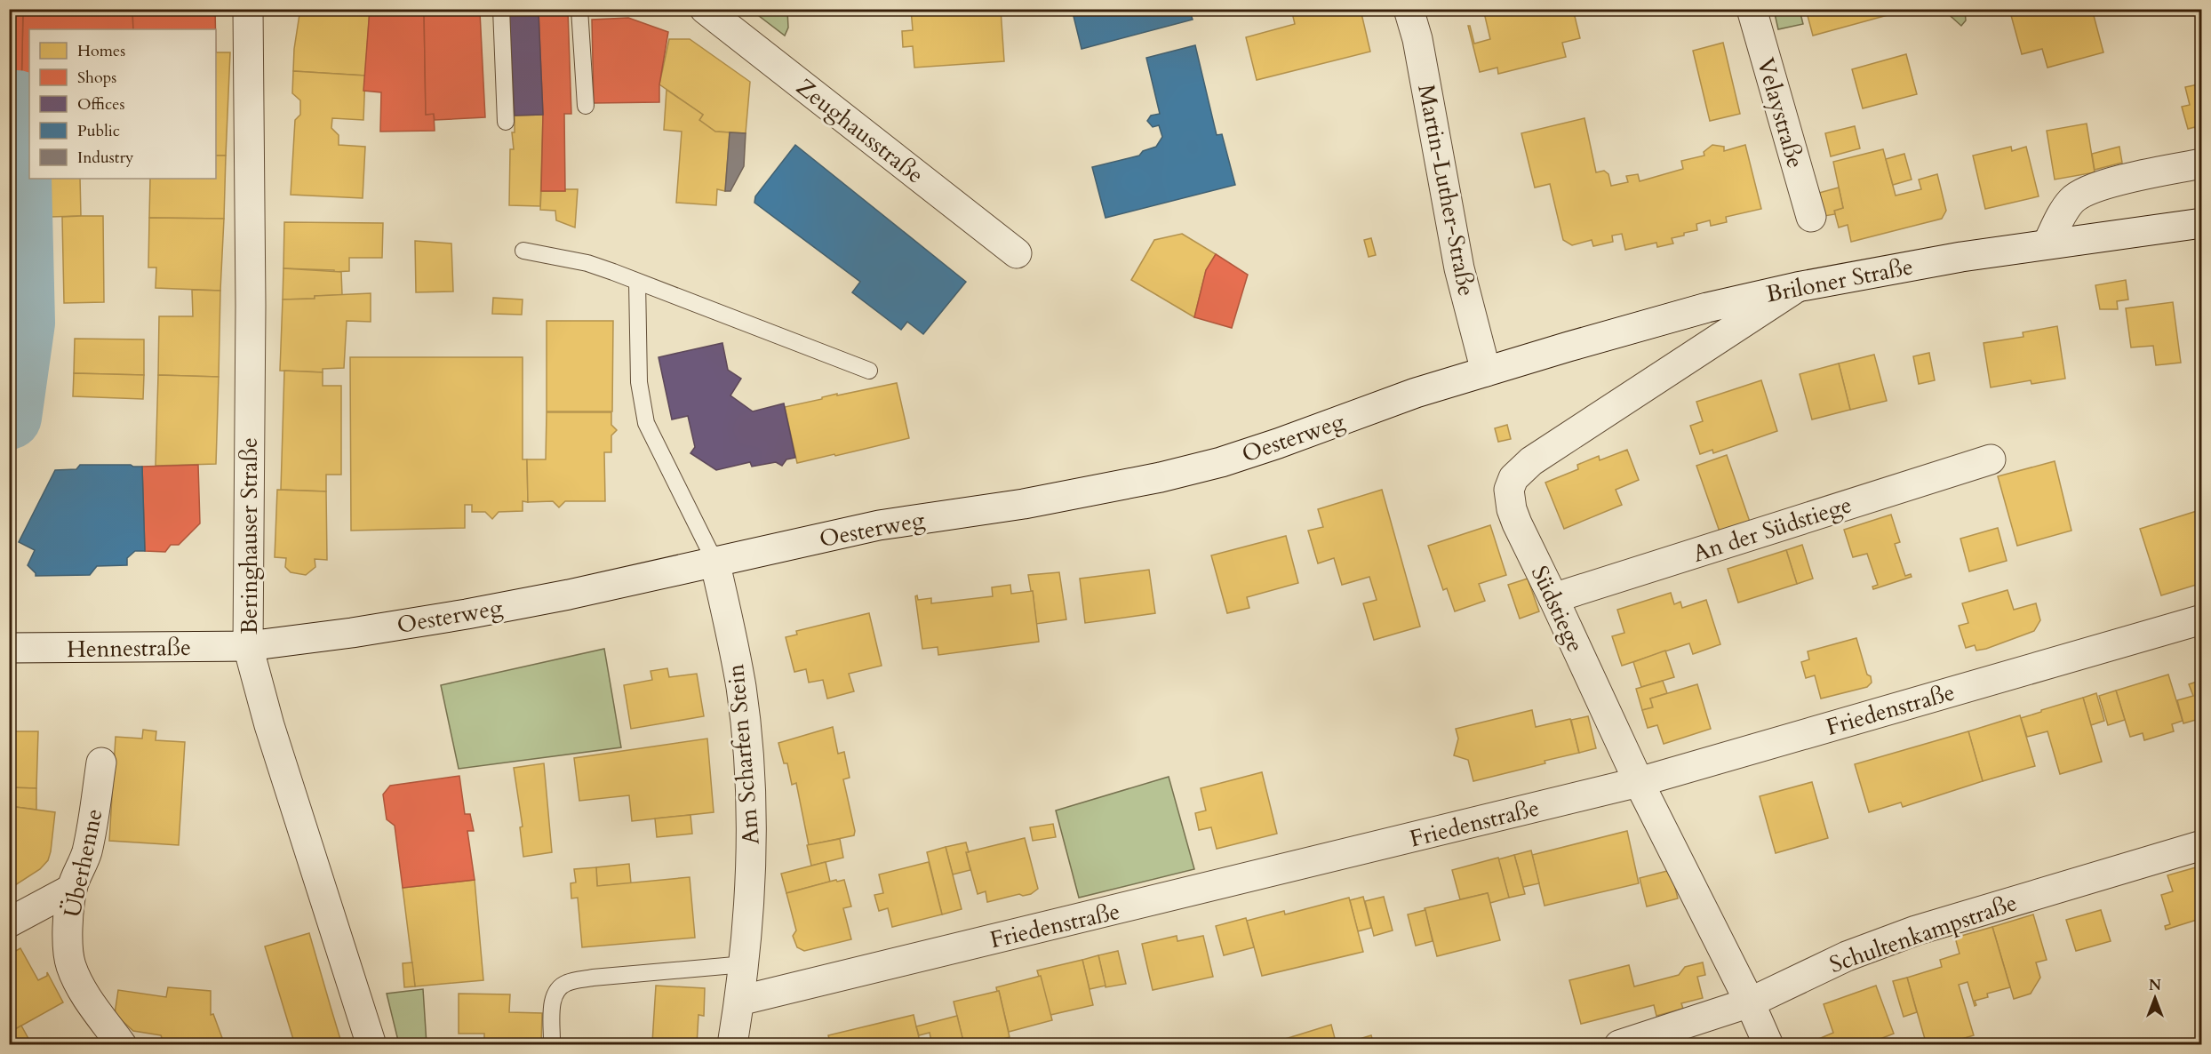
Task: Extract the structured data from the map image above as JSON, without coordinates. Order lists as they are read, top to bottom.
{
  "streets": {
    "street": [
      "Velaystraße",
      "Zeughausstraße",
      "Martin-Luther-Straße",
      "Briloner Straße",
      "Oesterweg",
      "An der Südstiege",
      "Beringhauser Straße",
      "Südstiege",
      "Hennestraße",
      "Friedenstraße",
      "Am Scharfen Stein",
      "Überhenne",
      "Schultenkampstraße"
    ]
  },
  "crossings": [
    ["Martin-Luther-Straße", "Briloner Straße"],
    ["Martin-Luther-Straße", "Oesterweg"],
    ["Briloner Straße", "Oesterweg"],
    ["Briloner Straße", "Südstiege"],
    ["Oesterweg", "Beringhauser Straße"],
    ["Oesterweg", "Hennestraße"],
    ["Oesterweg", "Am Scharfen Stein"],
    ["An der Südstiege", "Südstiege"],
    ["Beringhauser Straße", "Hennestraße"],
    ["Südstiege", "Friedenstraße"],
    ["Südstiege", "Schultenkampstraße"],
    ["Friedenstraße", "Am Scharfen Stein"]
  ],
  "legend": [
    "Homes",
    "Shops",
    "Offices",
    "Public",
    "Industry"
  ],
  "north": "top"
}
